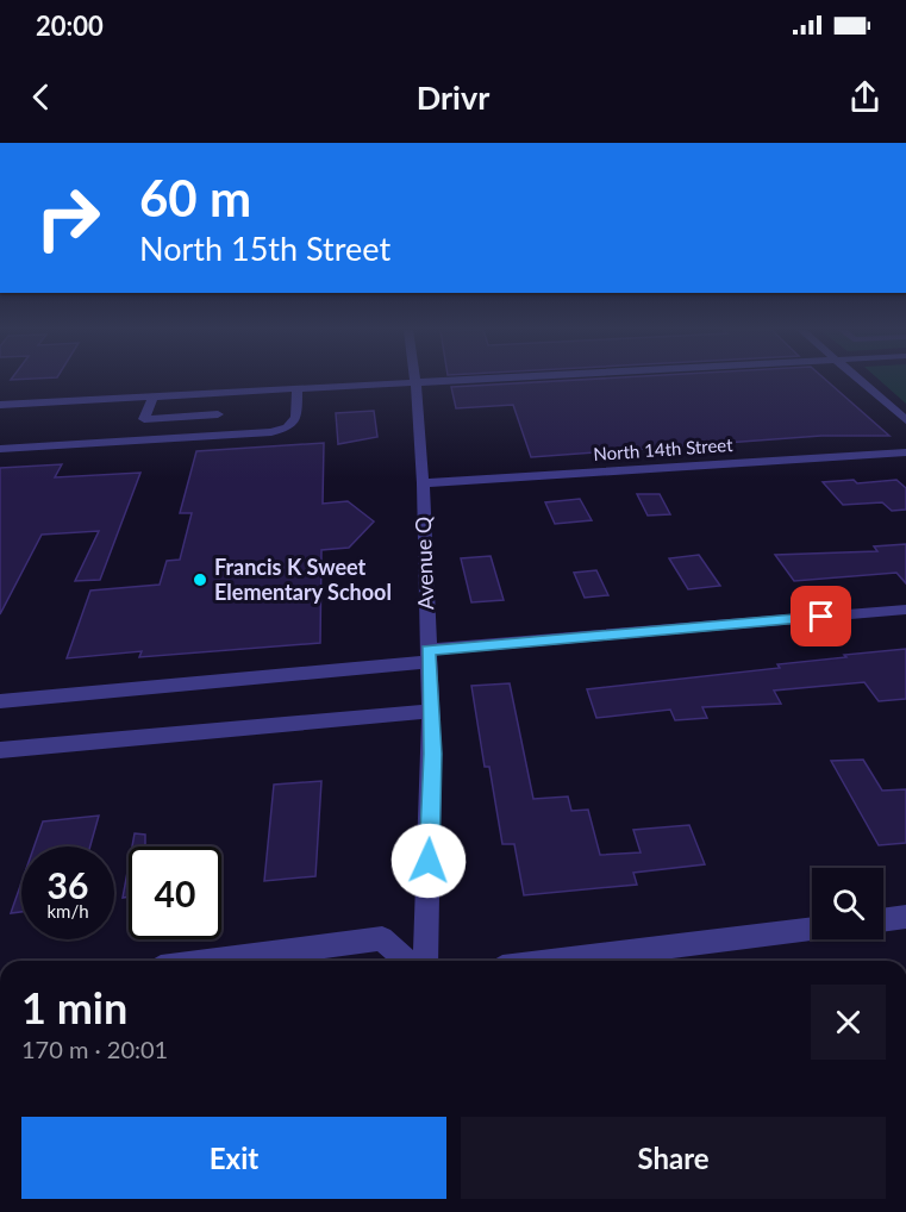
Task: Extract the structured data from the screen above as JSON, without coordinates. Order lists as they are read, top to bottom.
{
  "streets": {
    "street": ["North 14th Street", "Avenue Q"]
  },
  "crossings": [
    ["North 14th Street", "Avenue Q"]
  ],
  "places": ["Francis K Sweet Elementary School"],
  "page": {
    "status": "20:00",
    "header": "Drivr",
    "turn": ["60 m", "North 15th Street"],
    "speed": "36 km/h",
    "limit": "40",
    "heading": ["1 min", "170 m · 20:01"],
    "buttons": ["Exit", "Share"]
  }
}
